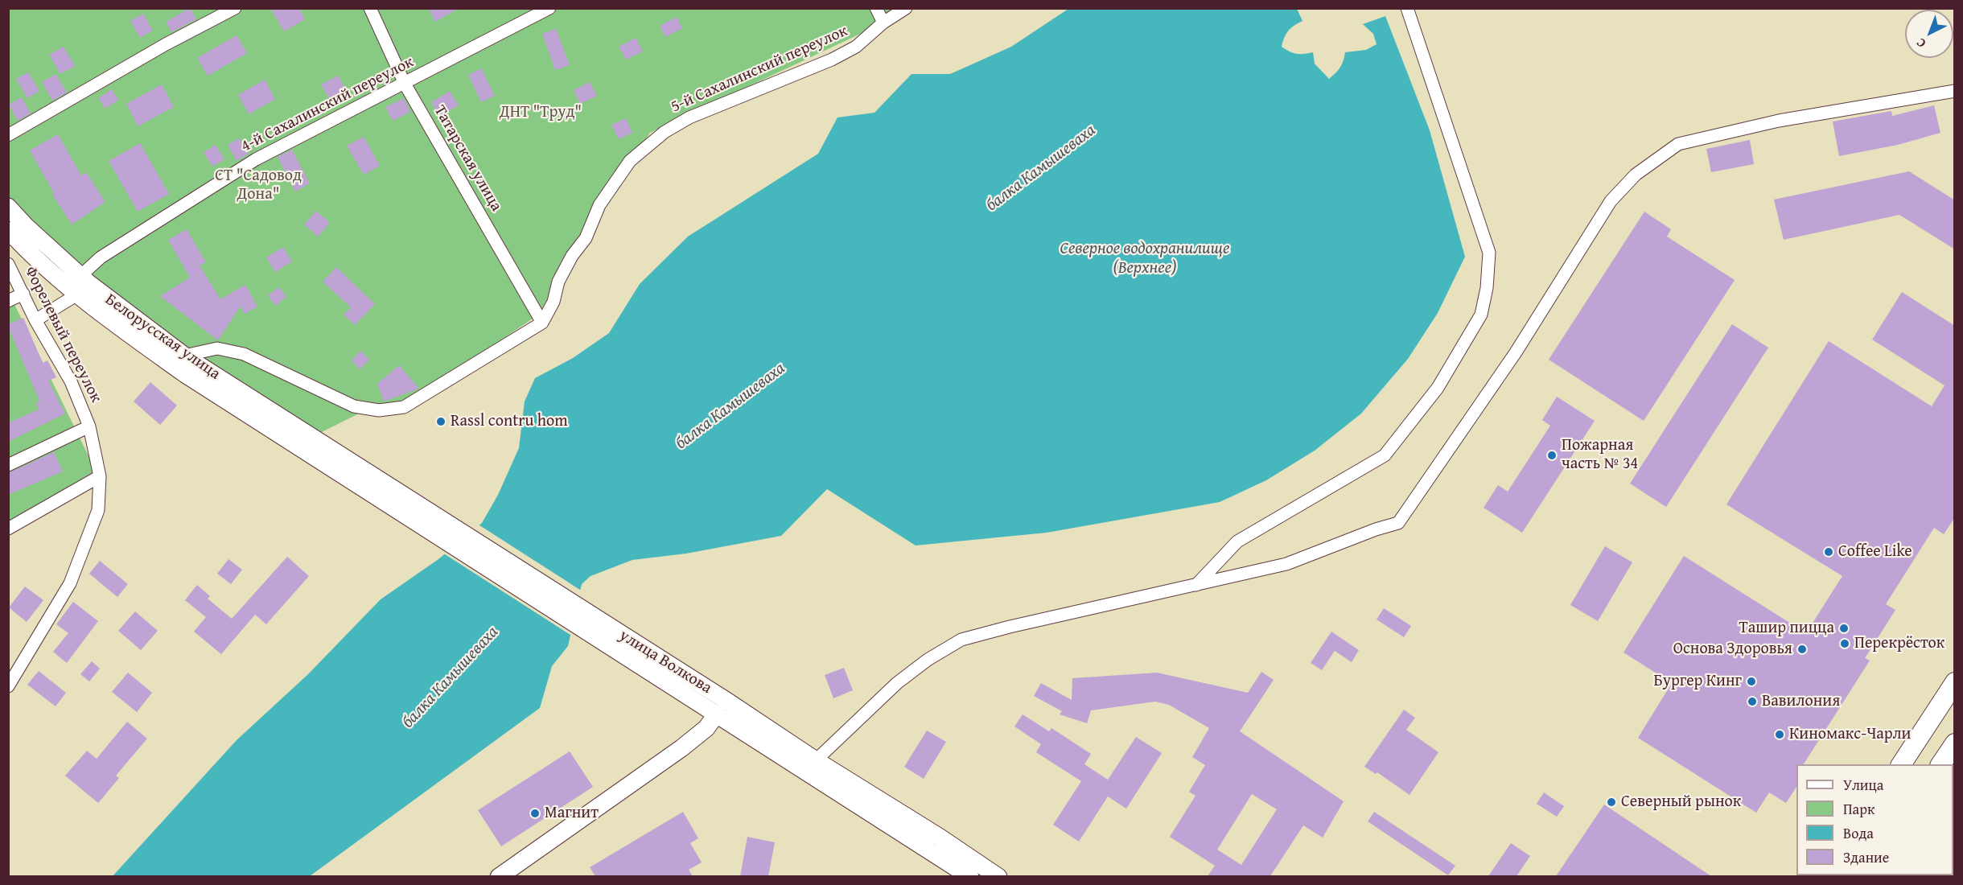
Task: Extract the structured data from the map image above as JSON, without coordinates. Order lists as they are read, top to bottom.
{
  "streets": {
    "main road": ["Белорусская улица", "улица Волкова"],
    "street": [
      "5-й Сахалинский переулок",
      "4-й Сахалинский переулок",
      "Татарская улица",
      "Форелевый переулок"
    ]
  },
  "crossings": [
    ["5-й Сахалинский переулок", "Татарская улица"],
    ["4-й Сахалинский переулок", "Татарская улица"],
    ["4-й Сахалинский переулок", "Белорусская улица"],
    ["Белорусская улица", "улица Волкова"]
  ],
  "water": ["балка Камышеваха", "Северное водохранилище (Верхнее)"],
  "parks": ["ДНТ \"Труд\"", "СТ \"Садовод Дона\""],
  "places": [
    "Rassl contru hom",
    "Пожарная часть № 34",
    "Coffee Like",
    "Ташир пицца",
    "Перекрёсток",
    "Основа Здоровья",
    "Бургер Кинг",
    "Вавилония",
    "Киномакс-Чарли",
    "Северный рынок",
    "Магнит"
  ],
  "legend": [
    "Улица",
    "Парк",
    "Вода",
    "Здание"
  ],
  "north": "bottom left"
}
